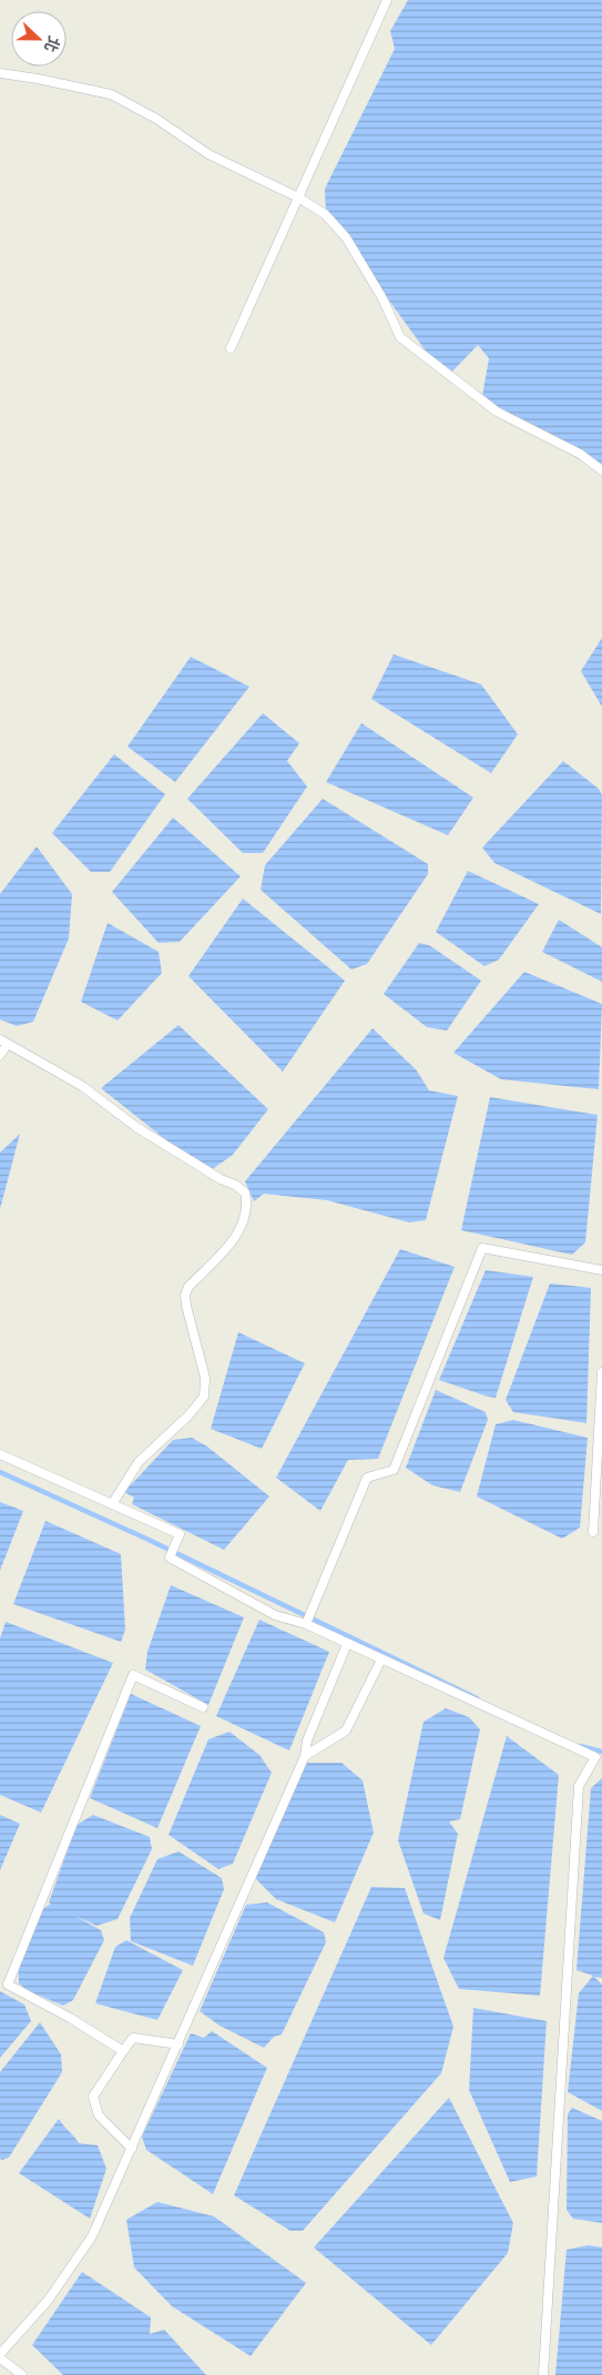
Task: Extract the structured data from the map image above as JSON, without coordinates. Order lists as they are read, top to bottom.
{
  "north": "right"
}
